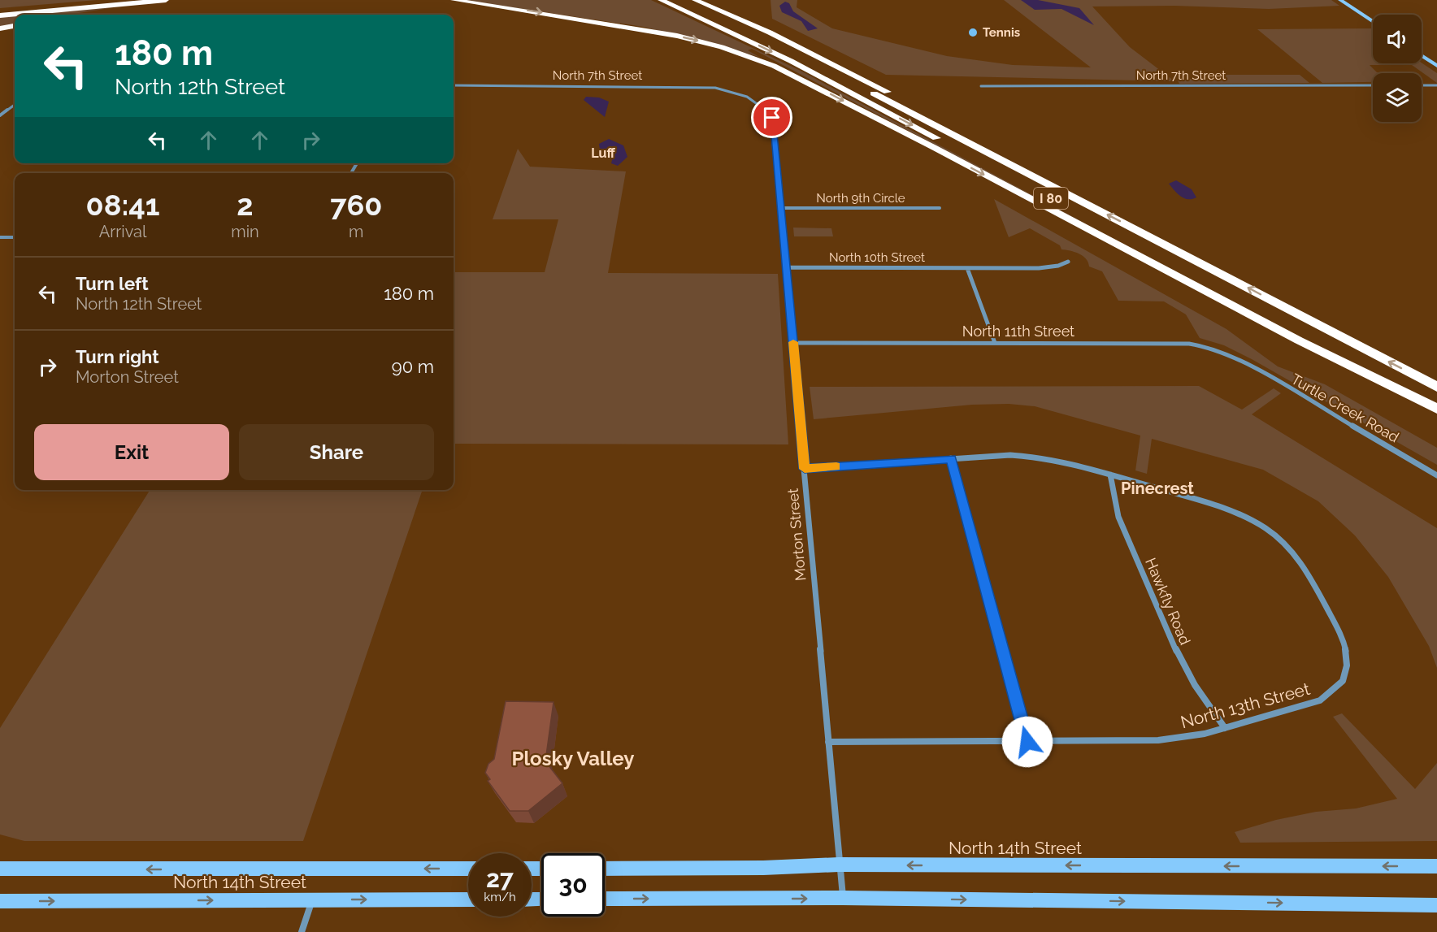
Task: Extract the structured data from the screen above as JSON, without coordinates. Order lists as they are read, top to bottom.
{
  "streets": {
    "highway": ["I 80"],
    "main road": ["North 14th Street"],
    "street": [
      "North 7th Street",
      "North 9th Circle",
      "North 10th Street",
      "North 11th Street",
      "Turtle Creek Road",
      "Morton Street",
      "Hawkfly Road",
      "North 13th Street"
    ]
  },
  "crossings": [
    ["North 7th Street", "Morton Street"],
    ["North 9th Circle", "Morton Street"],
    ["North 10th Street", "Morton Street"],
    ["North 11th Street", "Turtle Creek Road"],
    ["North 11th Street", "Morton Street"],
    ["Morton Street", "North 13th Street"],
    ["Morton Street", "North 14th Street"],
    ["Hawkfly Road", "North 13th Street"]
  ],
  "districts": ["Luff", "Pinecrest", "Plosky Valley"],
  "places": ["Tennis"],
  "page": {
    "turn": ["180 m", "North 12th Street"],
    "eta": [
      "08:41",
      "Arrival",
      "2",
      "min",
      "760",
      "m"
    ],
    "list": [
      {
        "name": "Turn left",
        "note": "North 12th Street",
        "value": "180 m"
      },
      {
        "name": "Turn right",
        "note": "Morton Street",
        "value": "90 m"
      }
    ],
    "buttons": ["Exit", "Share"],
    "speed": "27 km/h",
    "limit": "30"
  }
}
